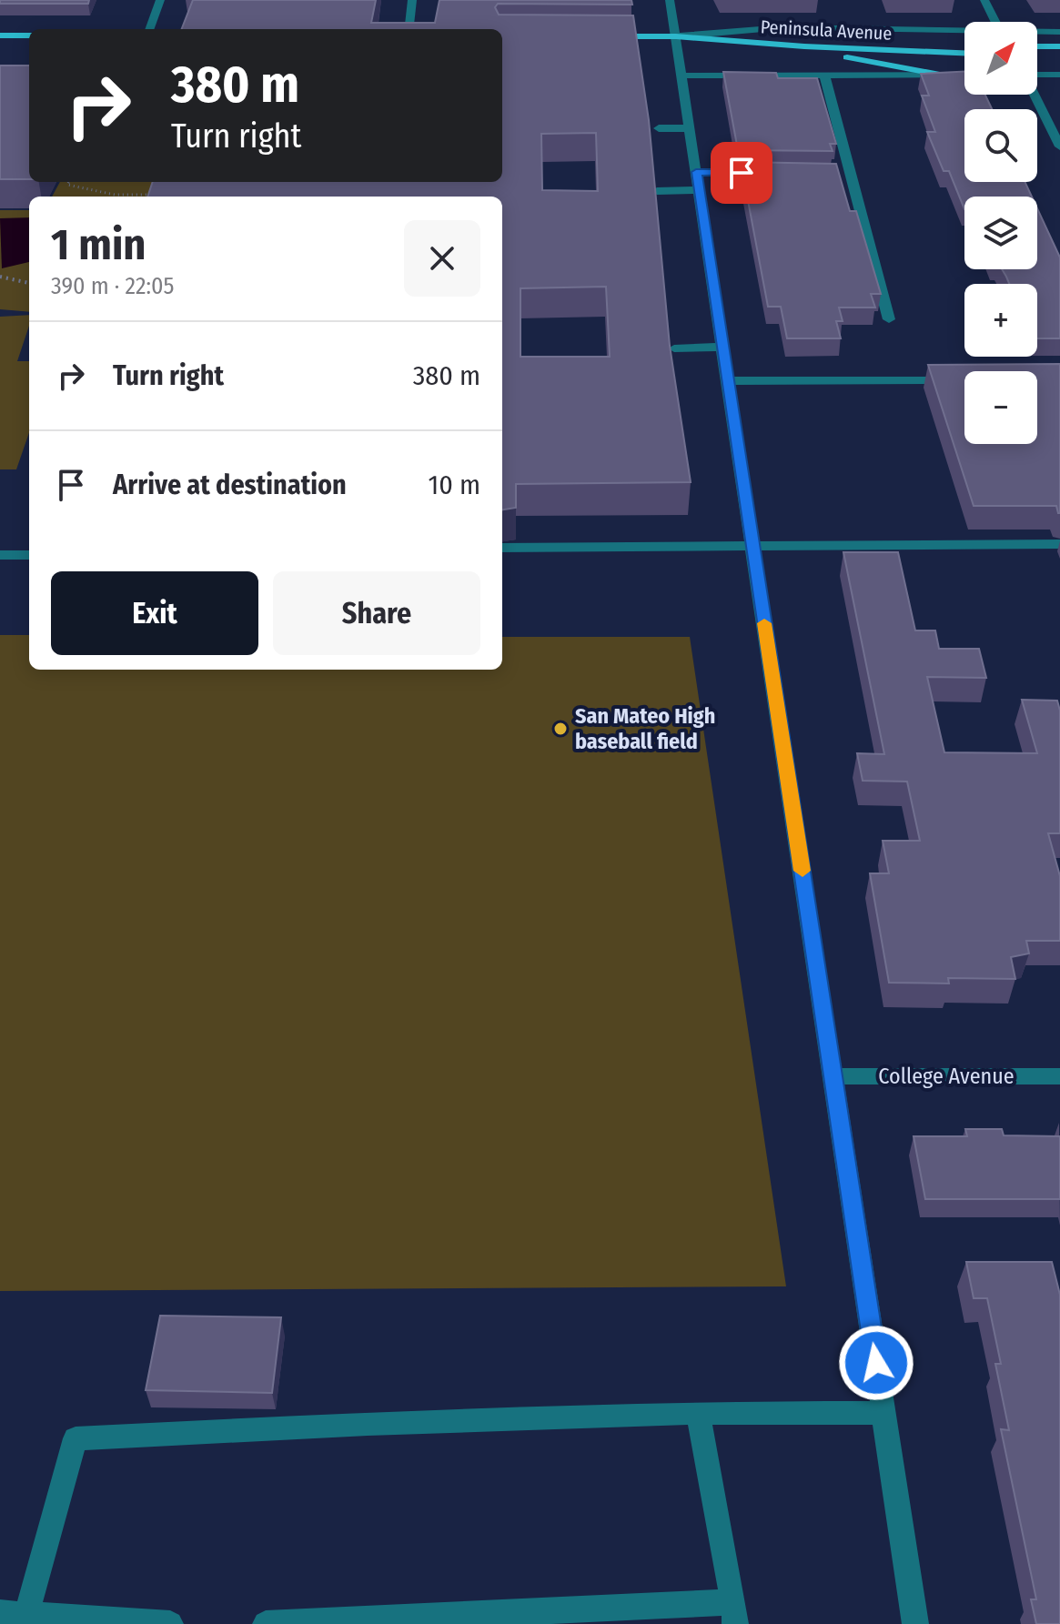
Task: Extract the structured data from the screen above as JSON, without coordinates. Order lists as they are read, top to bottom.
{
  "streets": {
    "main road": ["Peninsula Avenue"],
    "street": ["College Avenue"]
  },
  "places": ["San Mateo High baseball field"],
  "north": "top right",
  "page": {
    "map_buttons": ["+", "−"],
    "turn": ["380 m", "Turn right"],
    "heading": ["1 min", "390 m · 22:05"],
    "list": [
      {
        "name": "Turn right",
        "value": "380 m"
      },
      {
        "name": "Arrive at destination",
        "value": "10 m"
      }
    ],
    "buttons": ["Exit", "Share"]
  }
}
